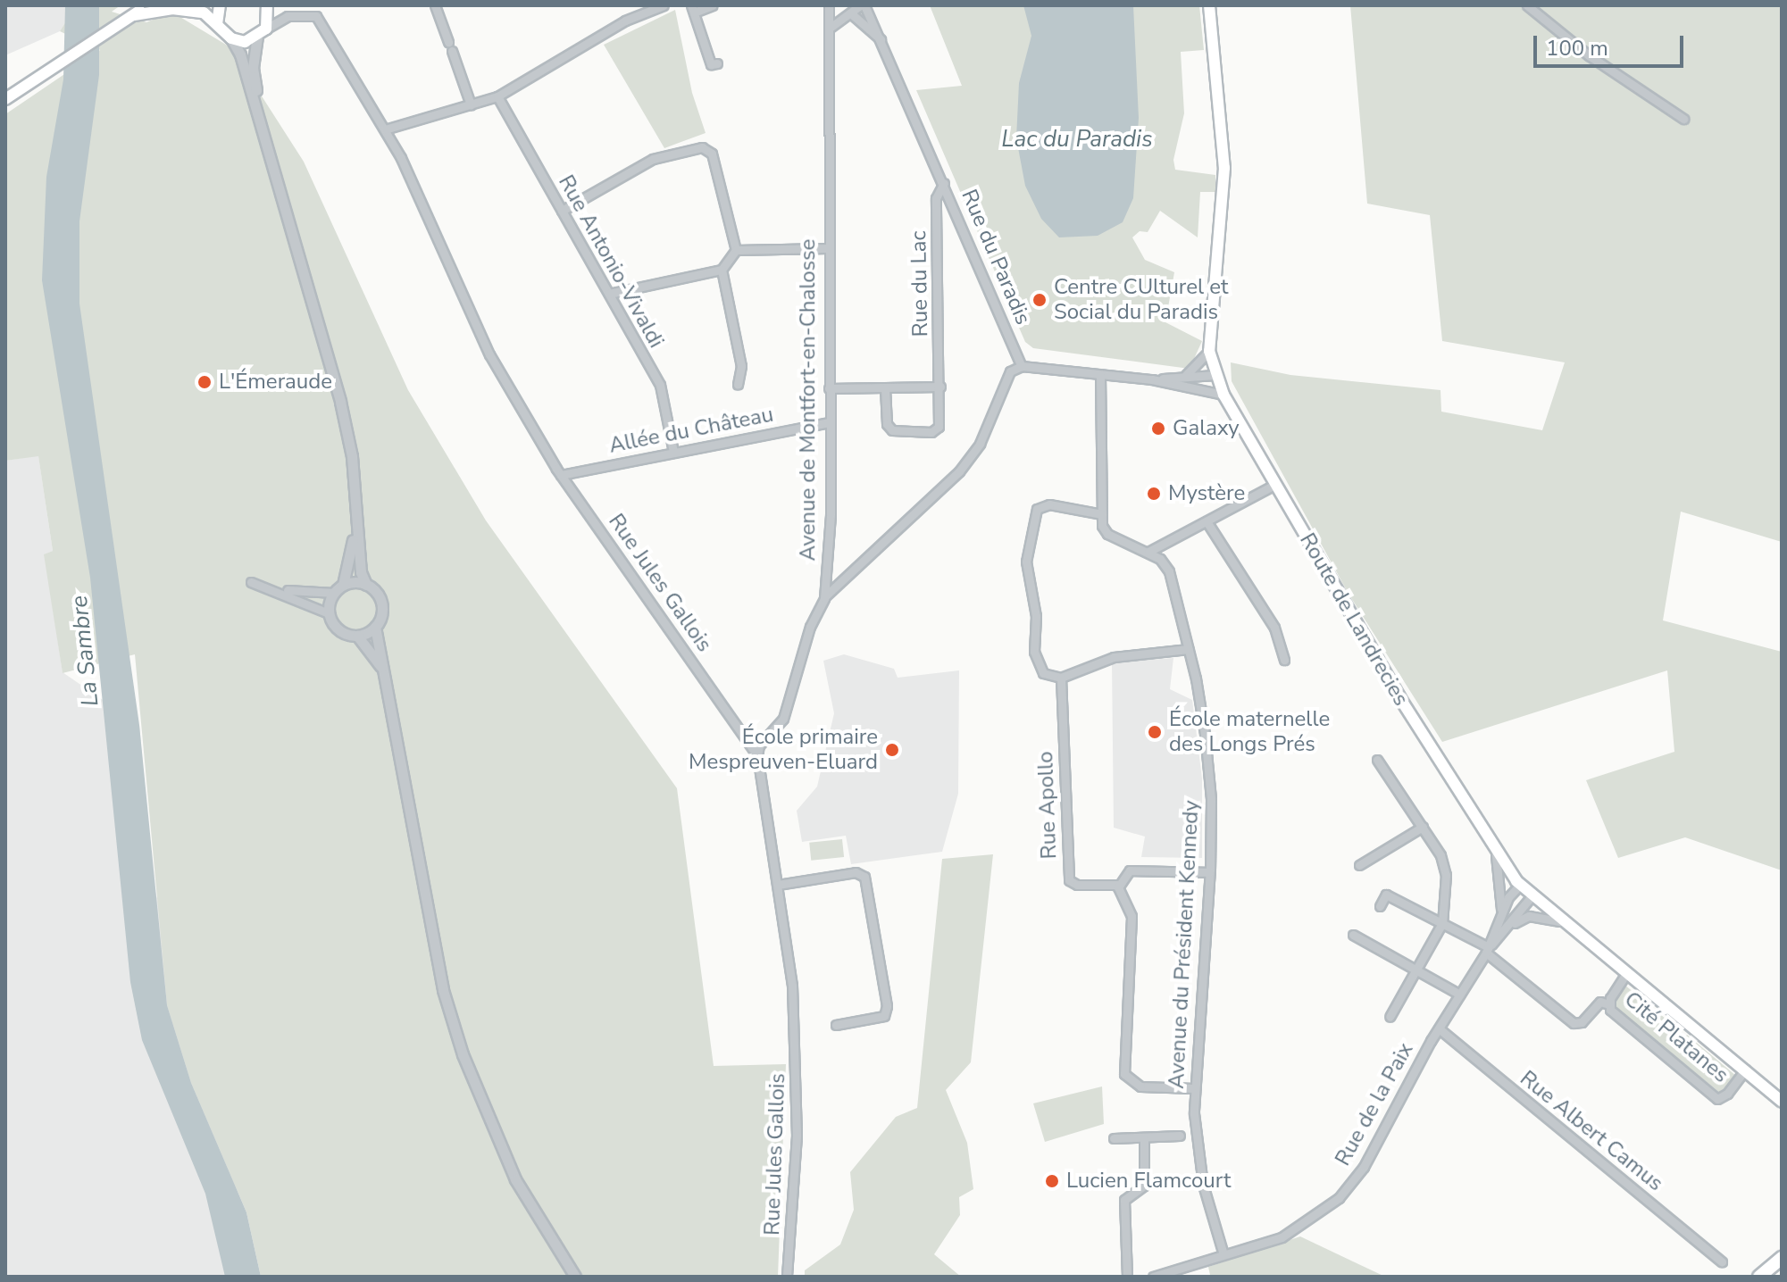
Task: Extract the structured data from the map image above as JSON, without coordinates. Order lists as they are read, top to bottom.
{
  "streets": {
    "main road": ["Route de Landrecies"],
    "street": [
      "Rue du Paradis",
      "Rue Antonio-Vivaldi",
      "Rue du Lac",
      "Avenue de Montfort-en-Chalosse",
      "Allée du Château",
      "Rue Jules Gallois",
      "Rue Apollo",
      "Avenue du Président Kennedy",
      "Cité Platanes",
      "Rue de la Paix",
      "Rue Albert Camus"
    ]
  },
  "crossings": [
    ["Rue du Paradis", "Rue du Lac"],
    ["Rue du Paradis", "Avenue de Montfort-en-Chalosse"],
    ["Rue Antonio-Vivaldi", "Allée du Château"],
    ["Avenue de Montfort-en-Chalosse", "Allée du Château"],
    ["Avenue de Montfort-en-Chalosse", "Rue Jules Gallois"],
    ["Allée du Château", "Rue Jules Gallois"],
    ["Route de Landrecies", "Cité Platanes"],
    ["Route de Landrecies", "Rue de la Paix"],
    ["Avenue du Président Kennedy", "Rue de la Paix"],
    ["Rue de la Paix", "Rue Albert Camus"]
  ],
  "water": ["Lac du Paradis", "La Sambre"],
  "places": [
    "Centre CUlturel et Social du Paradis",
    "L'Émeraude",
    "Galaxy",
    "Mystère",
    "École maternelle des Longs Prés",
    "École primaire Mespreuven-Eluard",
    "Lucien Flamcourt"
  ],
  "scale_bar": "100 m"
}
